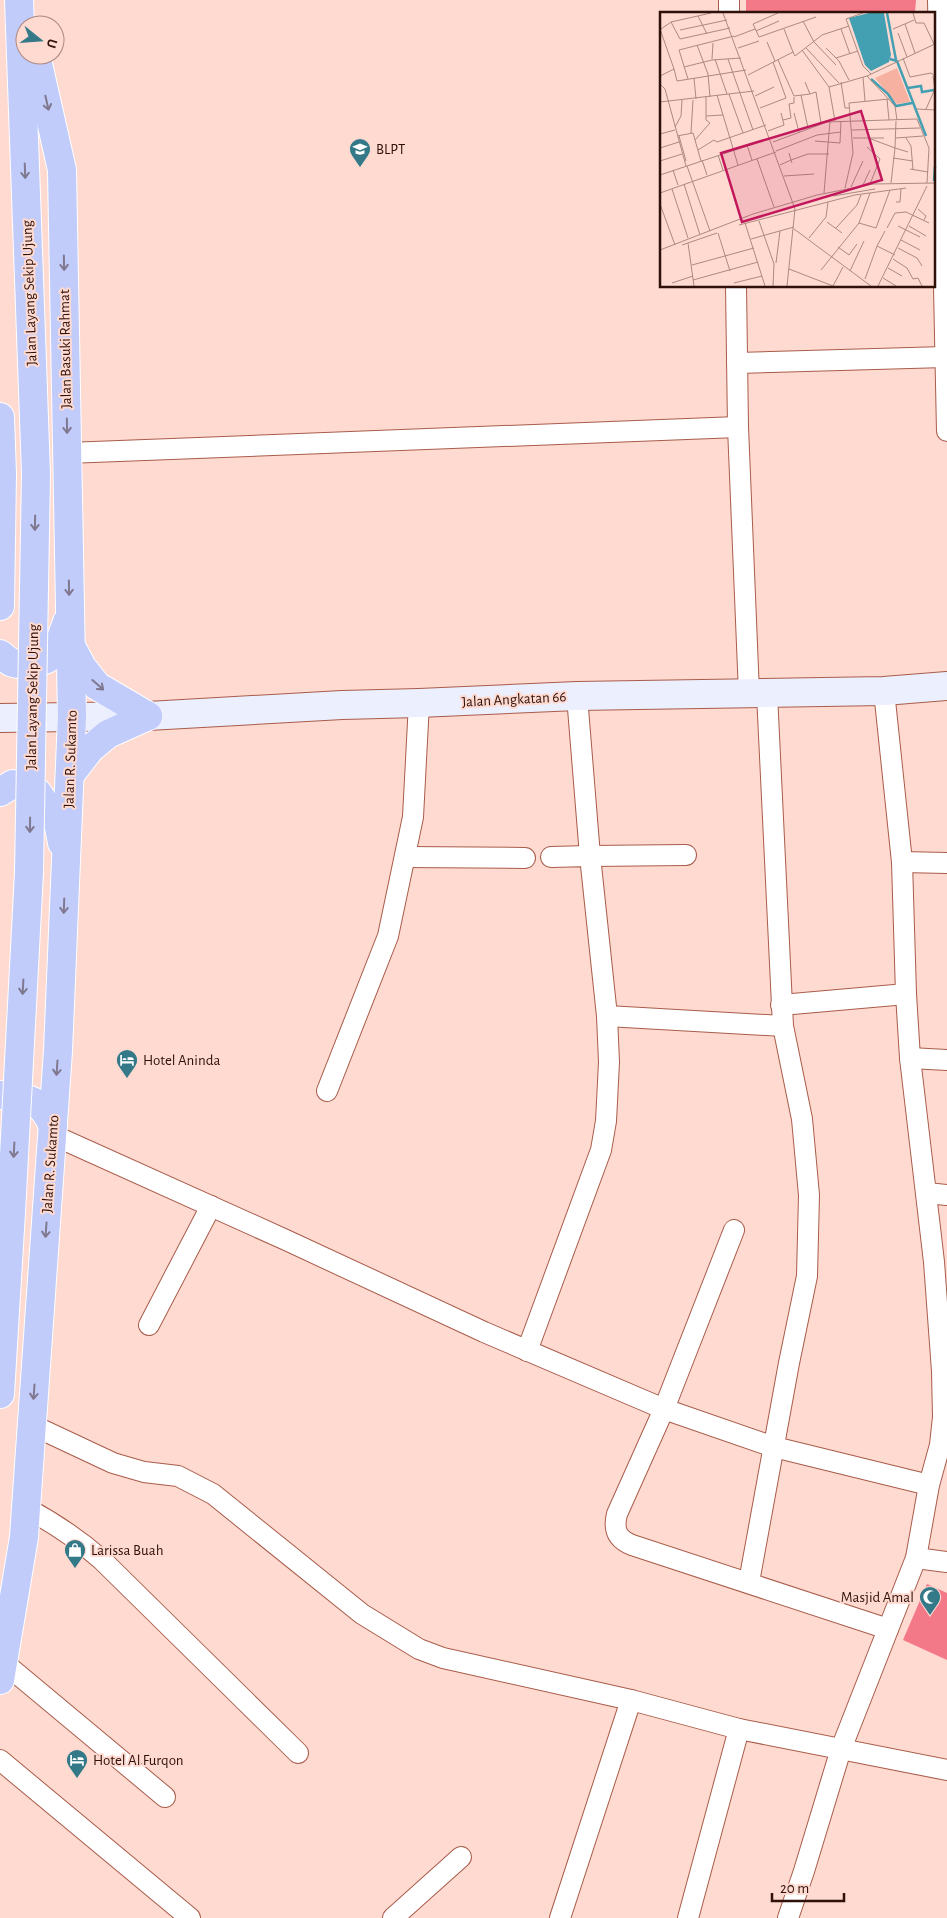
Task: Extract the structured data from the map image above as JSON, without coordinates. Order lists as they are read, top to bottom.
{
  "streets": {
    "highway": ["Jalan Layang Sekip Ujung", "Jalan Basuki Rahmat", "Jalan R. Sukamto"],
    "street": ["Jalan Angkatan 66"]
  },
  "crossings": [
    ["Jalan Basuki Rahmat", "Jalan R. Sukamto"],
    ["Jalan Angkatan 66", "Jalan R. Sukamto"]
  ],
  "one_way": ["Jalan Layang Sekip Ujung", "Jalan R. Sukamto"],
  "places": {
    "school or university": ["BLPT"],
    "hotel": ["Hotel Aninda", "Hotel Al Furqon"],
    "shop": ["Larissa Buah"],
    "mosque": ["Masjid Amal"]
  },
  "scale_bar": "20 m",
  "north": "right"
}
